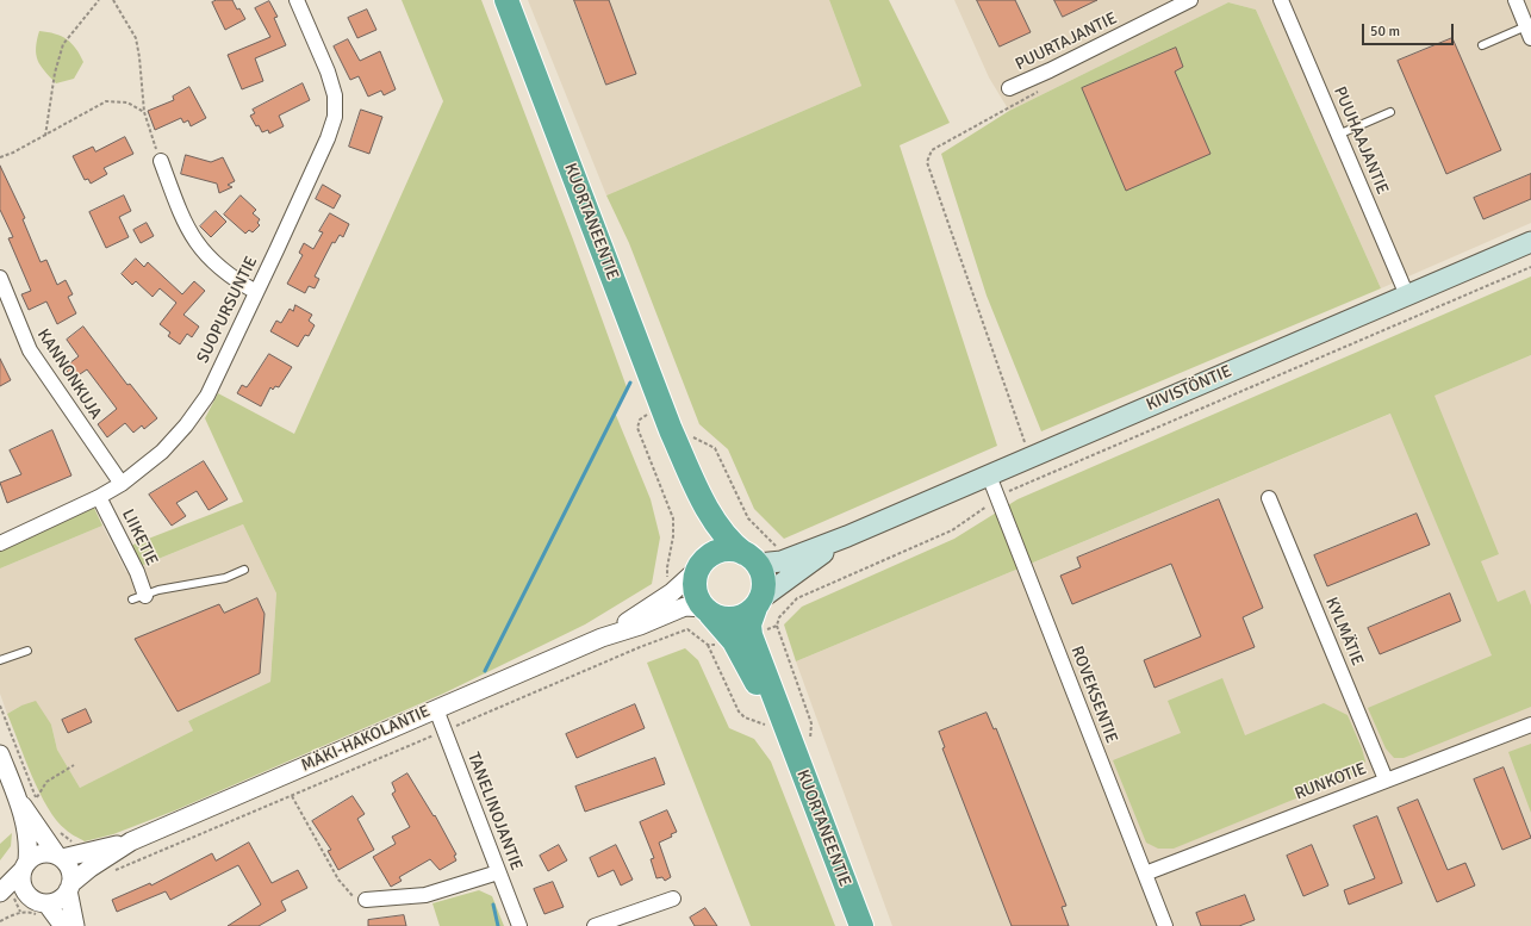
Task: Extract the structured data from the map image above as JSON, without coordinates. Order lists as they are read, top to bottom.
{
  "streets": {
    "highway": ["KUORTANEENTIE"],
    "main road": ["KIVISTÖNTIE"],
    "street": [
      "PUURTAJANTIE",
      "PUUHAAJANTIE",
      "SUOPURSUNTIE",
      "KANNONKUJA",
      "LIIKETIE",
      "KYLMÄTIE",
      "ROVEKSENTIE",
      "MÄKI-HAKOLANTIE",
      "RUNKOTIE",
      "TANELINOJANTIE"
    ]
  },
  "crossings": [
    ["PUUHAAJANTIE", "KIVISTÖNTIE"],
    ["KUORTANEENTIE", "KIVISTÖNTIE"],
    ["KUORTANEENTIE", "MÄKI-HAKOLANTIE"],
    ["SUOPURSUNTIE", "KANNONKUJA"],
    ["SUOPURSUNTIE", "LIIKETIE"],
    ["KIVISTÖNTIE", "ROVEKSENTIE"],
    ["KIVISTÖNTIE", "MÄKI-HAKOLANTIE"],
    ["KYLMÄTIE", "RUNKOTIE"],
    ["ROVEKSENTIE", "RUNKOTIE"],
    ["MÄKI-HAKOLANTIE", "TANELINOJANTIE"]
  ],
  "scale_bar": "50 m"
}
